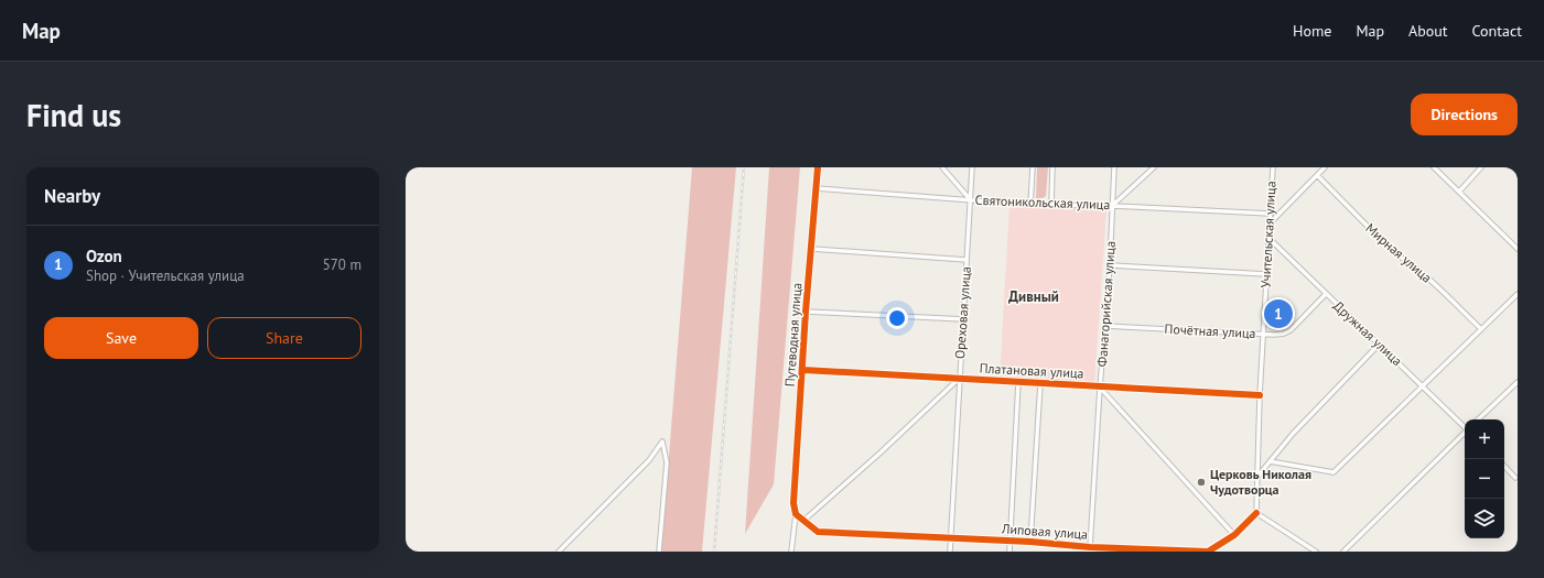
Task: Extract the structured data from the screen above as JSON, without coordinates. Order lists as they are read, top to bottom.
{
  "streets": {
    "street": [
      "Святоникольская улица",
      "Учительская улица",
      "Мирная улица",
      "Фанагорийская улица",
      "Ореховая улица",
      "Почётная улица",
      "Дружная улица",
      "Путеводная улица",
      "Платановая улица",
      "Липовая улица"
    ]
  },
  "crossings": [
    ["Святоникольская улица", "Учительская улица"],
    ["Святоникольская улица", "Фанагорийская улица"],
    ["Святоникольская улица", "Ореховая улица"],
    ["Святоникольская улица", "Путеводная улица"],
    ["Учительская улица", "Почётная улица"],
    ["Учительская улица", "Дружная улица"],
    ["Учительская улица", "Платановая улица"],
    ["Учительская улица", "Липовая улица"],
    ["Фанагорийская улица", "Почётная улица"],
    ["Фанагорийская улица", "Платановая улица"],
    ["Фанагорийская улица", "Липовая улица"],
    ["Ореховая улица", "Платановая улица"],
    ["Ореховая улица", "Липовая улица"],
    ["Почётная улица", "Дружная улица"],
    ["Путеводная улица", "Платановая улица"]
  ],
  "districts": ["Дивный"],
  "places": ["Церковь Николая Чудотворца"],
  "page": {
    "header": "Map",
    "nav": [
      "Home",
      "Map",
      "About",
      "Contact"
    ],
    "buttons": [
      "Directions",
      ["Save", "Share"]
    ],
    "title": "Find us",
    "heading": "Nearby",
    "list": [
      {
        "mark": "1",
        "name": "Ozon",
        "note": "Shop · Учительская улица",
        "value": "570 m"
      }
    ],
    "pins": "1",
    "map_buttons": ["+", "−"]
  }
}
